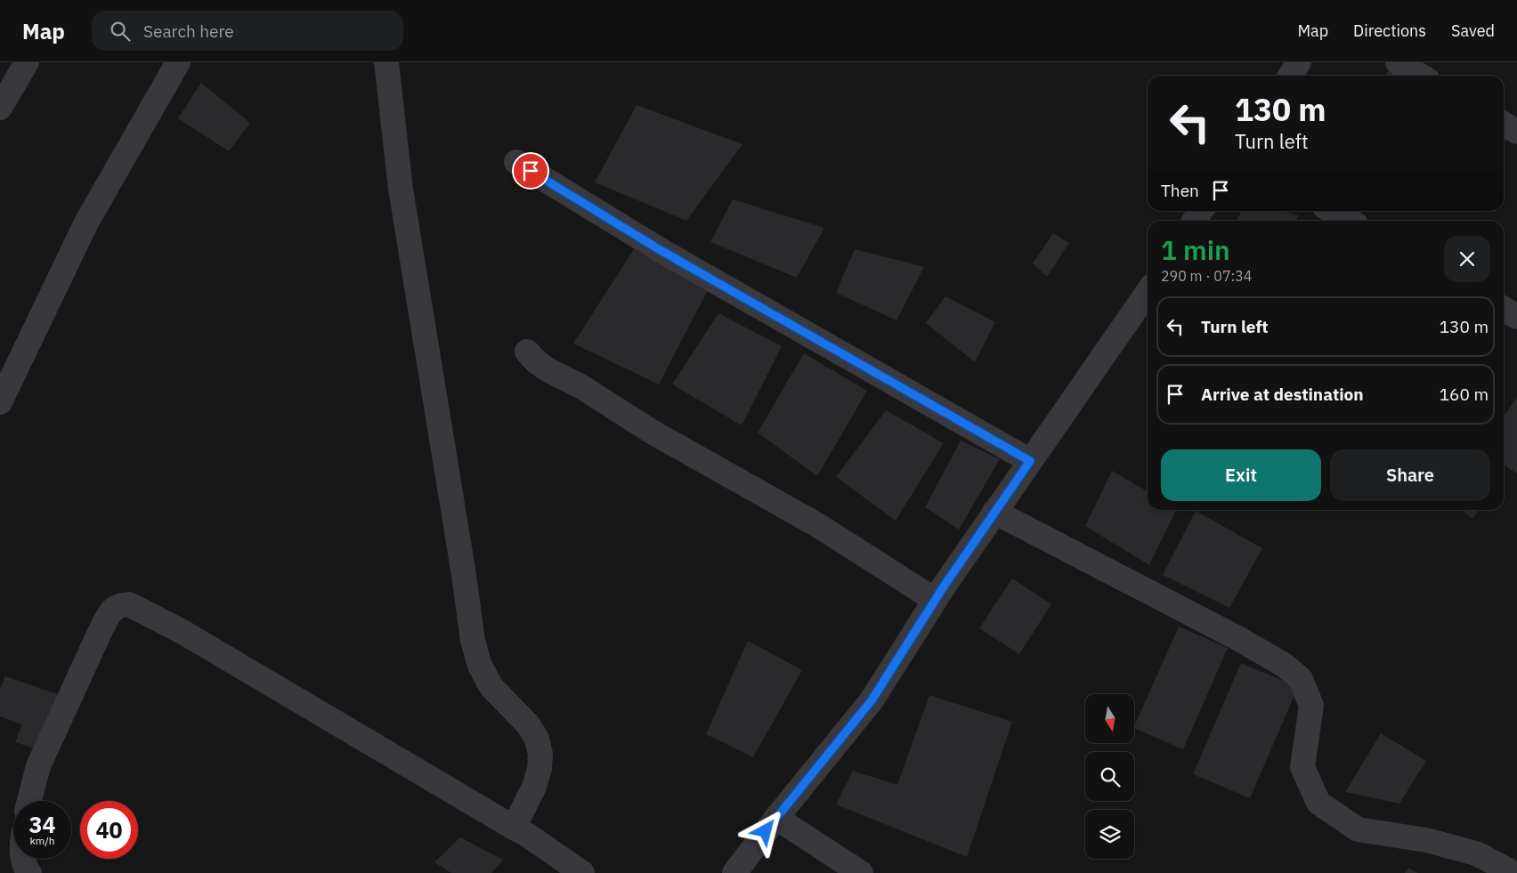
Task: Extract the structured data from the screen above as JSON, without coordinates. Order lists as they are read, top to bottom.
{
  "north": "bottom",
  "page": {
    "header": "Map",
    "search": "Search here",
    "nav": ["Map", "Directions", "Saved"],
    "turn": ["130 m", "Turn left"],
    "then": "Then",
    "heading": ["1 min", "290 m · 07:34"],
    "list": [
      {
        "name": "Turn left",
        "value": "130 m"
      },
      {
        "name": "Arrive at destination",
        "value": "160 m"
      }
    ],
    "buttons": ["Exit", "Share"],
    "speed": "34 km/h",
    "limit": "40"
  }
}
